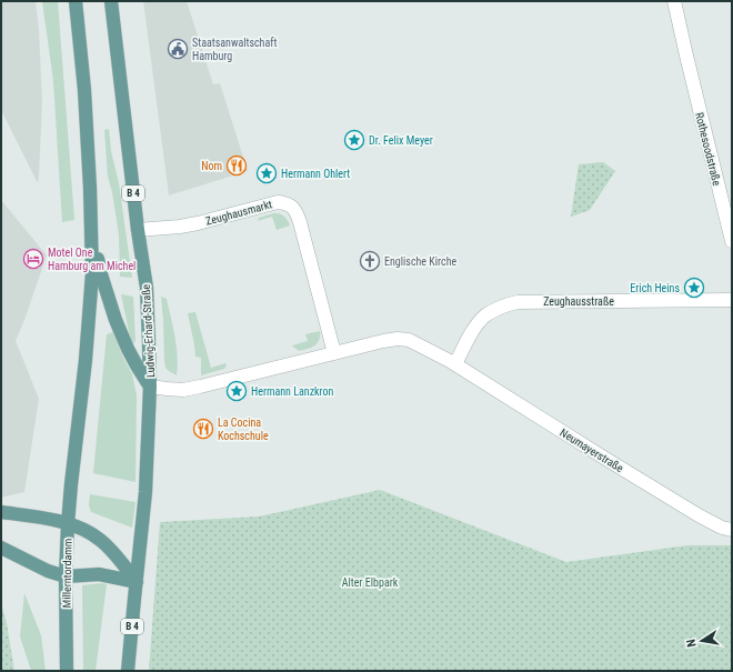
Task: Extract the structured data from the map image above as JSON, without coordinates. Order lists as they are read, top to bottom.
{
  "streets": {
    "main road": ["B 4", "Ludwig-Erhard-Straße", "Millerntordamm"],
    "street": [
      "Rothesoodstraße",
      "Zeughausmarkt",
      "Zeughausstraße",
      "Neumayerstraße"
    ]
  },
  "crossings": [
    ["B 4", "Ludwig-Erhard-Straße"],
    ["B 4", "Millerntordamm"],
    ["Zeughausmarkt", "Ludwig-Erhard-Straße"],
    ["Zeughausstraße", "Neumayerstraße"],
    ["Ludwig-Erhard-Straße", "Millerntordamm"]
  ],
  "parks": ["Alter Elbpark"],
  "places": {
    "public building": ["Staatsanwaltschaft Hamburg"],
    "place": [
      "Dr. Felix Meyer",
      "Hermann Ohlert",
      "Erich Heins",
      "Hermann Lanzkron"
    ],
    "restaurant": ["Nom", "La Cocina Kochschule"],
    "hotel": ["Motel One Hamburg am Michel"],
    "church": ["Englische Kirche"]
  },
  "north": "left"
}
